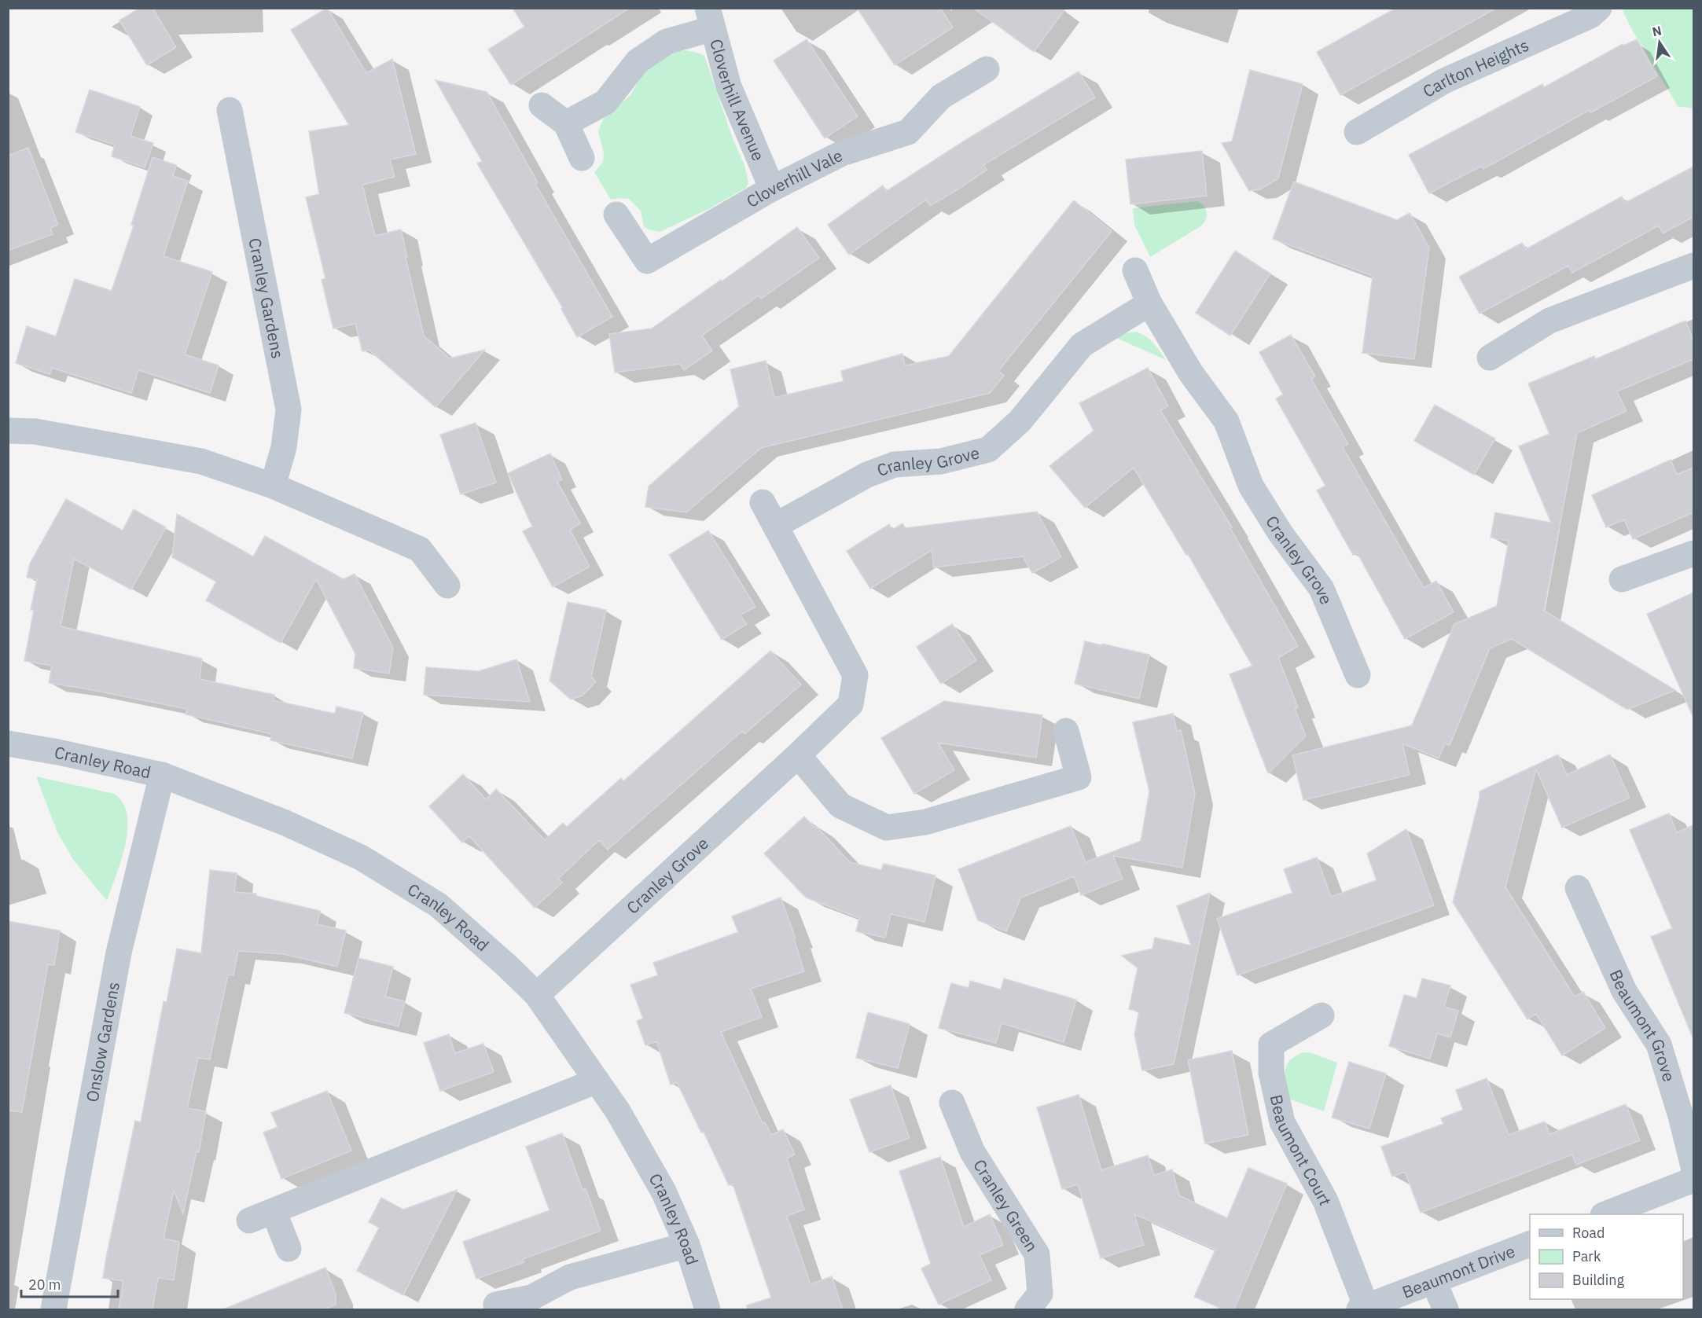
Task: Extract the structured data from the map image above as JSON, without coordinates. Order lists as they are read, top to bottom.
{
  "streets": {
    "street": [
      "Carlton Heights",
      "Cloverhill Avenue",
      "Cloverhill Vale",
      "Cranley Gardens",
      "Cranley Grove",
      "Cranley Road",
      "Beaumont Grove",
      "Onslow Gardens",
      "Beaumont Court",
      "Cranley Green",
      "Beaumont Drive"
    ]
  },
  "crossings": [
    ["Cloverhill Avenue", "Cloverhill Vale"],
    ["Cranley Grove", "Cranley Road"],
    ["Cranley Road", "Onslow Gardens"],
    ["Beaumont Court", "Beaumont Drive"]
  ],
  "legend": ["Road", "Park", "Building"],
  "scale_bar": "20 m",
  "north": "top"
}
